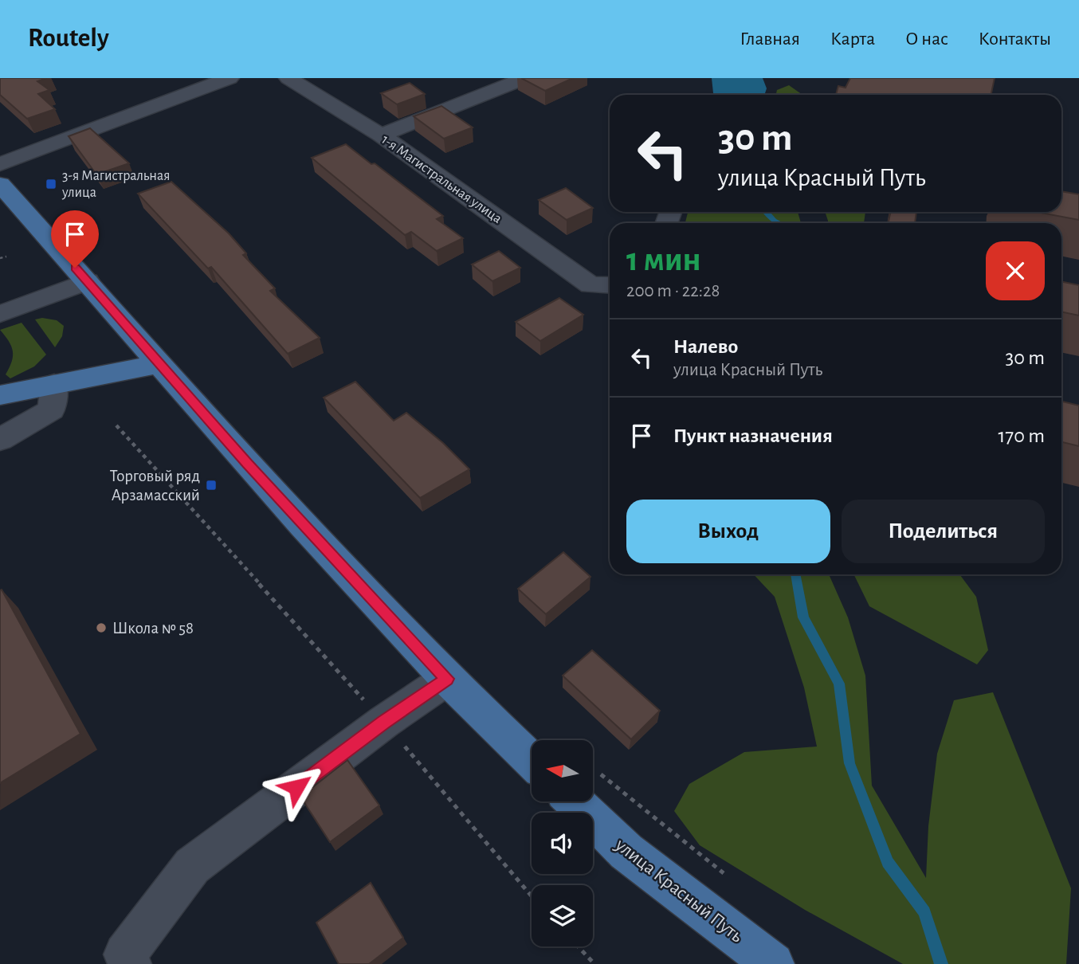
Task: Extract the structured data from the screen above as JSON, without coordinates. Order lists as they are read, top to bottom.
{
  "streets": {
    "main road": ["улица Красный Путь"],
    "street": ["1-я Магистральная улица"]
  },
  "places": {
    "transit": ["3-я Магистральная улица", "Торговый ряд Арзамасский"],
    "other": ["Школа № 58"]
  },
  "north": "left",
  "page": {
    "header": "Routely",
    "nav": [
      "Главная",
      "Карта",
      "О нас",
      "Контакты"
    ],
    "turn": ["30 m", "улица Красный Путь"],
    "heading": ["1 мин", "200 m · 22:28"],
    "list": [
      {
        "name": "Налево",
        "note": "улица Красный Путь",
        "value": "30 m"
      },
      {
        "name": "Пункт назначения",
        "value": "170 m"
      }
    ],
    "buttons": ["Выход", "Поделиться"]
  }
}
